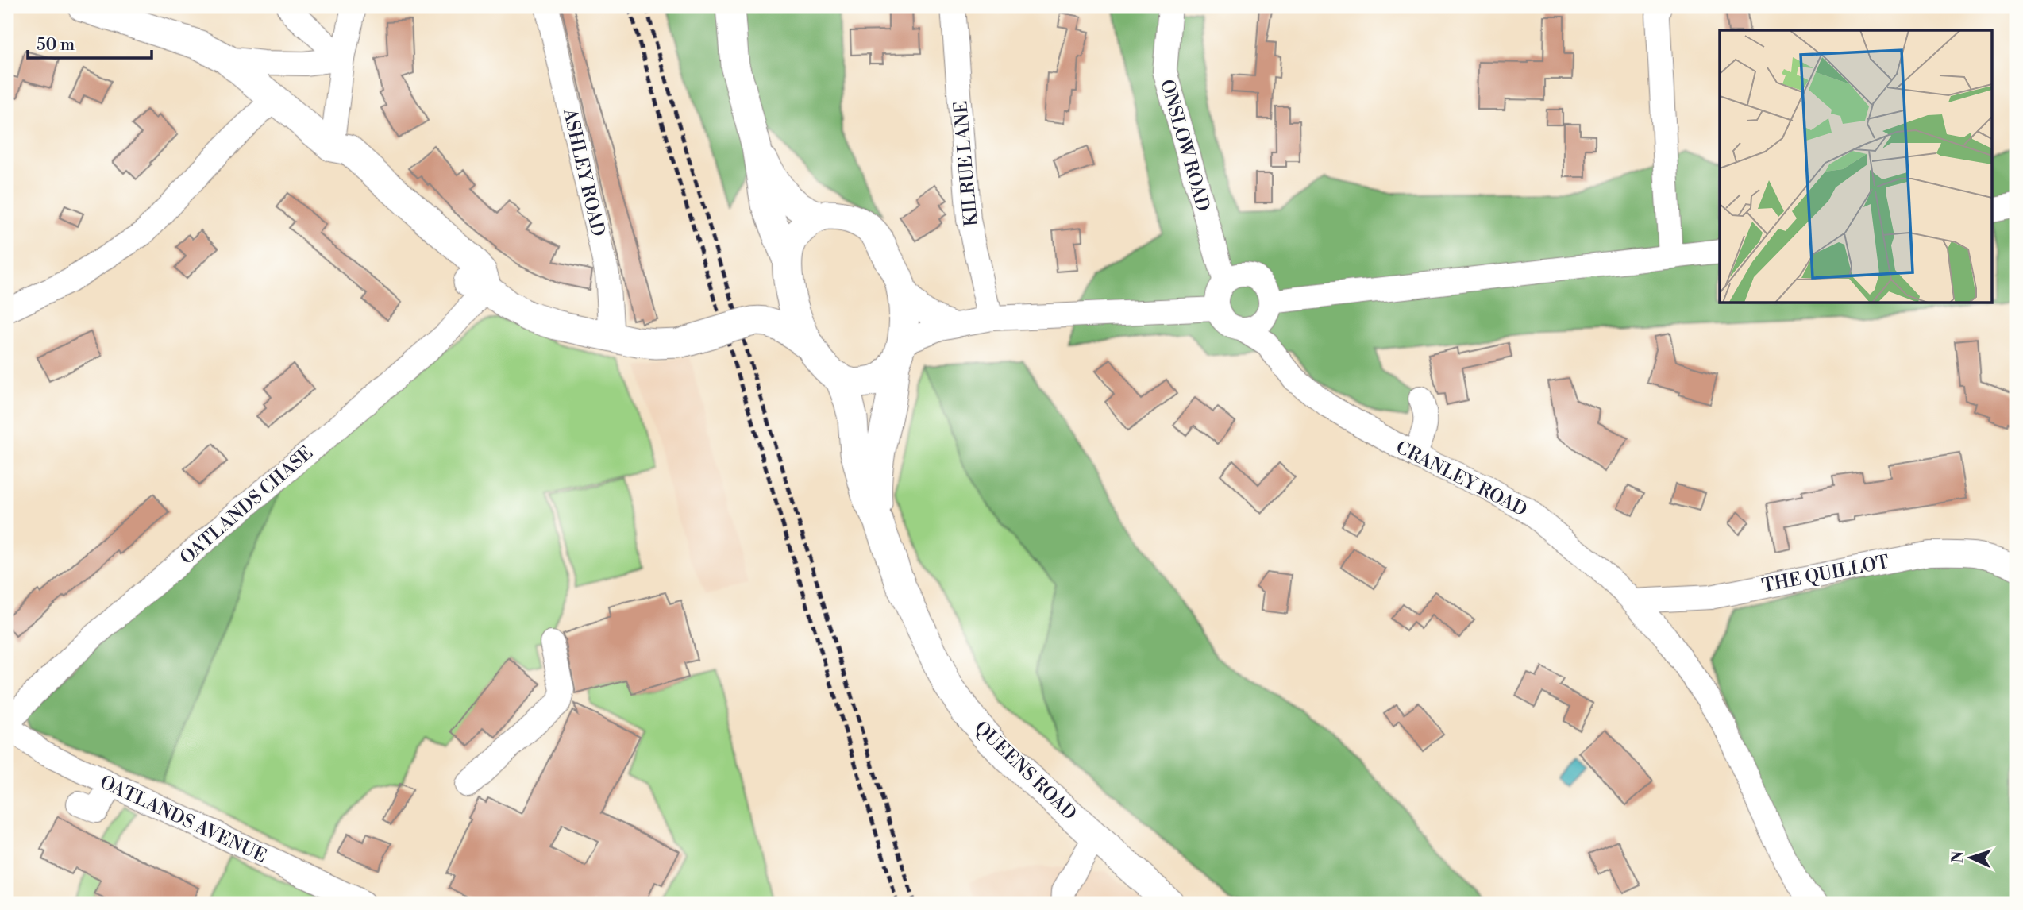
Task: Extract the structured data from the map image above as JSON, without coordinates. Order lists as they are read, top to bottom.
{
  "streets": {
    "main road": ["QUEENS ROAD"],
    "street": [
      "ONSLOW ROAD",
      "KILRUE LANE",
      "ASHLEY ROAD",
      "CRANLEY ROAD",
      "OATLANDS CHASE",
      "THE QUILLOT",
      "OATLANDS AVENUE"
    ]
  },
  "crossings": [
    ["ONSLOW ROAD", "CRANLEY ROAD"],
    ["CRANLEY ROAD", "THE QUILLOT"],
    ["OATLANDS CHASE", "OATLANDS AVENUE"]
  ],
  "scale_bar": "50 m",
  "north": "left"
}
